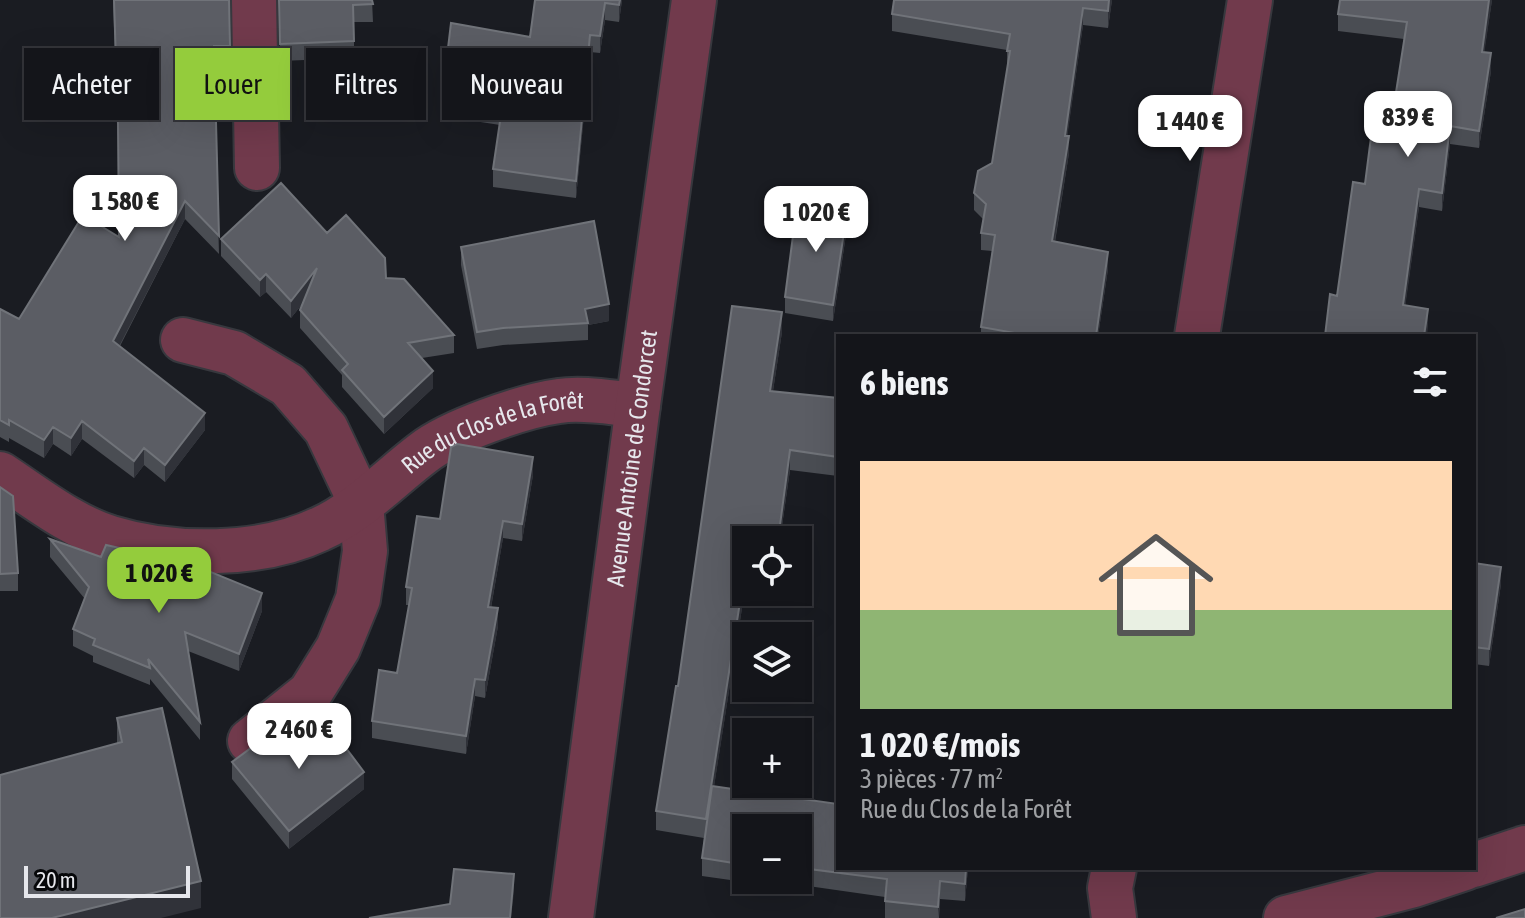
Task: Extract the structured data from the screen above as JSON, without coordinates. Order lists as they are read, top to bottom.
{
  "streets": {
    "street": ["Rue du Clos de la Forêt", "Avenue Antoine de Condorcet"]
  },
  "crossings": [
    ["Rue du Clos de la Forêt", "Avenue Antoine de Condorcet"]
  ],
  "scale_bar": "20 m",
  "page": {
    "chip": [
      "Acheter",
      "Louer",
      "Filtres",
      "Nouveau"
    ],
    "price": [
      "839 €",
      "1 440 €",
      "1 580 €",
      "1 020 €",
      "1 020 €",
      "2 460 €"
    ],
    "heading": "6 biens",
    "list": [
      {
        "name": "1 020 €/mois",
        "note": "3 pièces · 77 m² · Rue du Clos de la Forêt"
      }
    ],
    "map_buttons": ["+", "−"],
    "scale": "20 m"
  }
}
